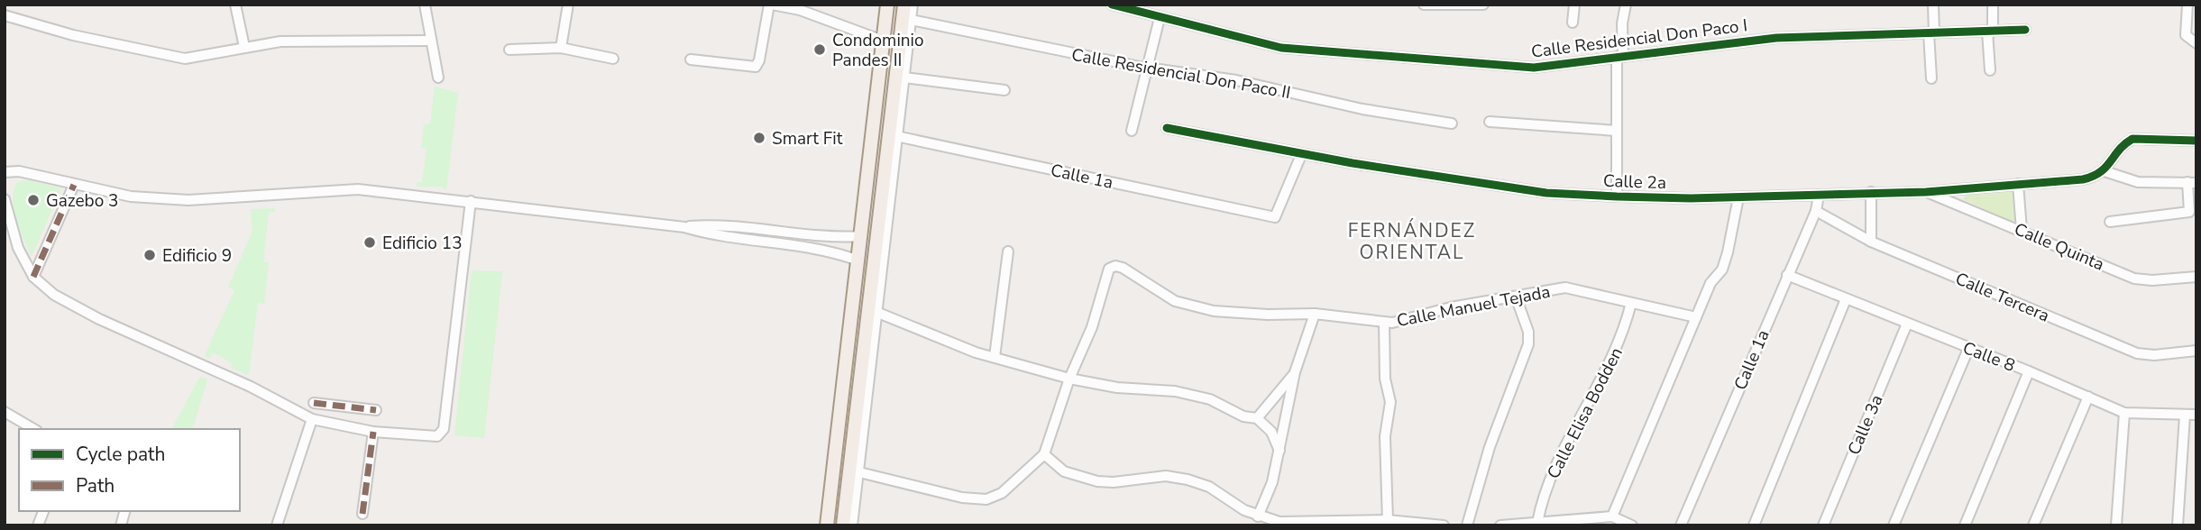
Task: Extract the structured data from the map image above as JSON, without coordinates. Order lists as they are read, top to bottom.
{
  "streets": {
    "street": [
      "Calle Residencial Don Paco I",
      "Calle Residencial Don Paco II",
      "Calle 1a",
      "Calle 2a",
      "Calle Quinta",
      "Calle Tercera",
      "Calle Manuel Tejada",
      "Calle 8",
      "Calle Elisa Bodden",
      "Calle 3a"
    ]
  },
  "crossings": [
    ["Calle 1a", "Calle 2a"],
    ["Calle 1a", "Calle Tercera"],
    ["Calle 1a", "Calle 8"],
    ["Calle 2a", "Calle Quinta"],
    ["Calle Manuel Tejada", "Calle Elisa Bodden"],
    ["Calle 8", "Calle 3a"]
  ],
  "districts": ["FERNÁNDEZ ORIENTAL"],
  "places": [
    "Condominio Pandes II",
    "Smart Fit",
    "Gazebo 3",
    "Edificio 13",
    "Edificio 9"
  ],
  "legend": ["Cycle path", "Path"]
}
